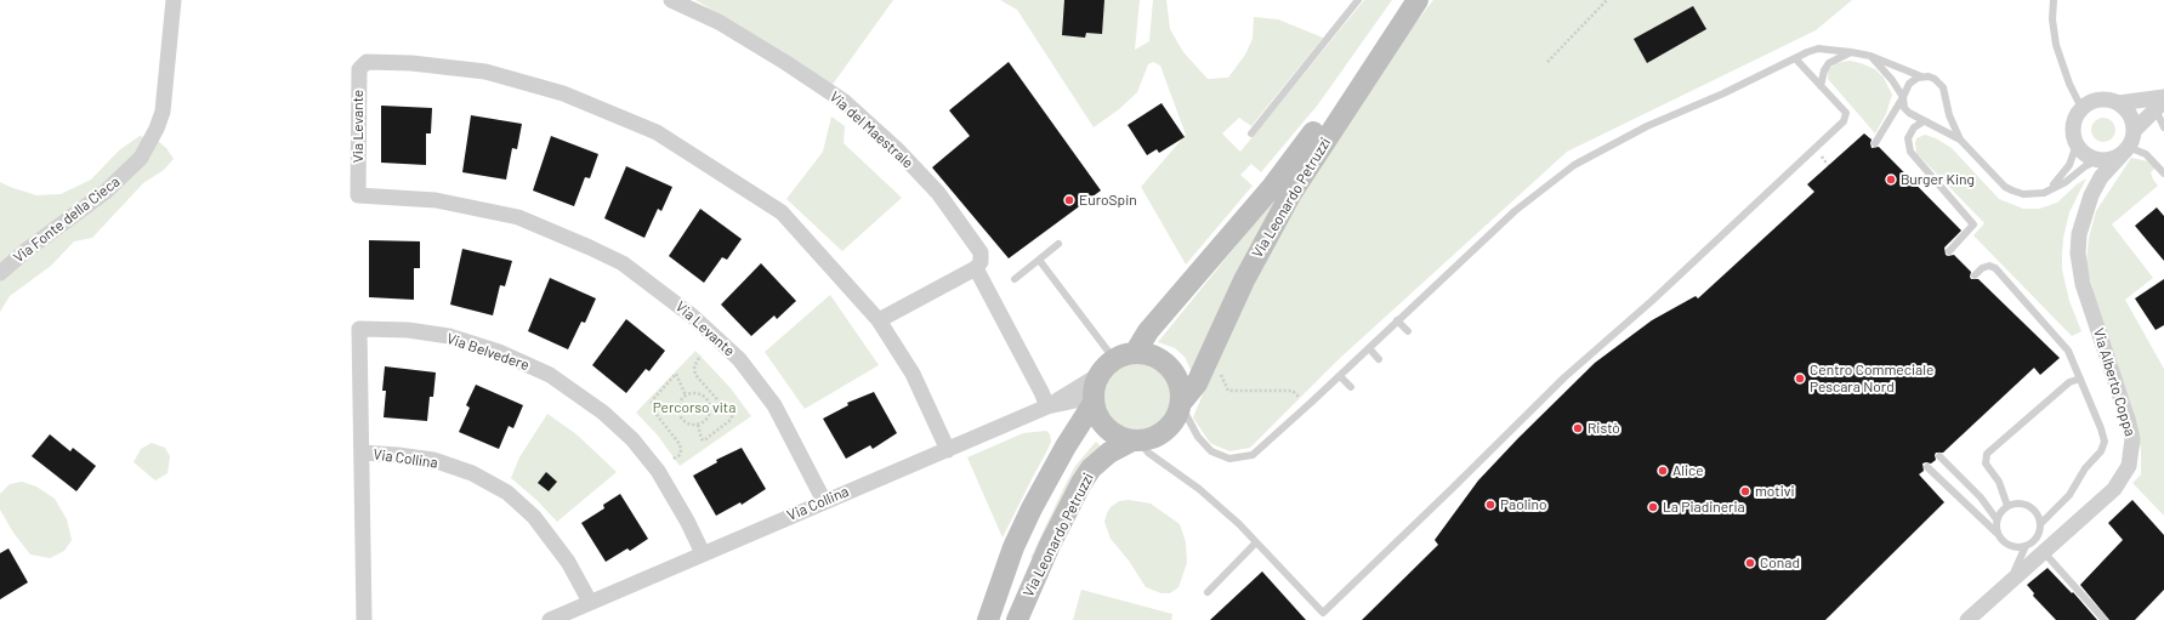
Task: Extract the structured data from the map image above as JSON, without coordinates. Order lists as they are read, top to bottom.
{
  "streets": {
    "main road": ["Via Leonardo Petruzzi"],
    "street": [
      "Via Levante",
      "Via del Maestrale",
      "Via Fonte della Cieca",
      "Via Belvedere",
      "Via Alberto Coppa",
      "Via Collina"
    ]
  },
  "crossings": [
    ["Via Levante", "Via Collina"],
    ["Via Leonardo Petruzzi", "Via Collina"],
    ["Via Belvedere", "Via Collina"]
  ],
  "parks": ["Percorso vita"],
  "places": [
    "Burger King",
    "EuroSpin",
    "Centro Commeciale Pescara Nord",
    "Ristò",
    "Alice",
    "motivi",
    "Paolino",
    "La Piadineria",
    "Conad"
  ]
}
